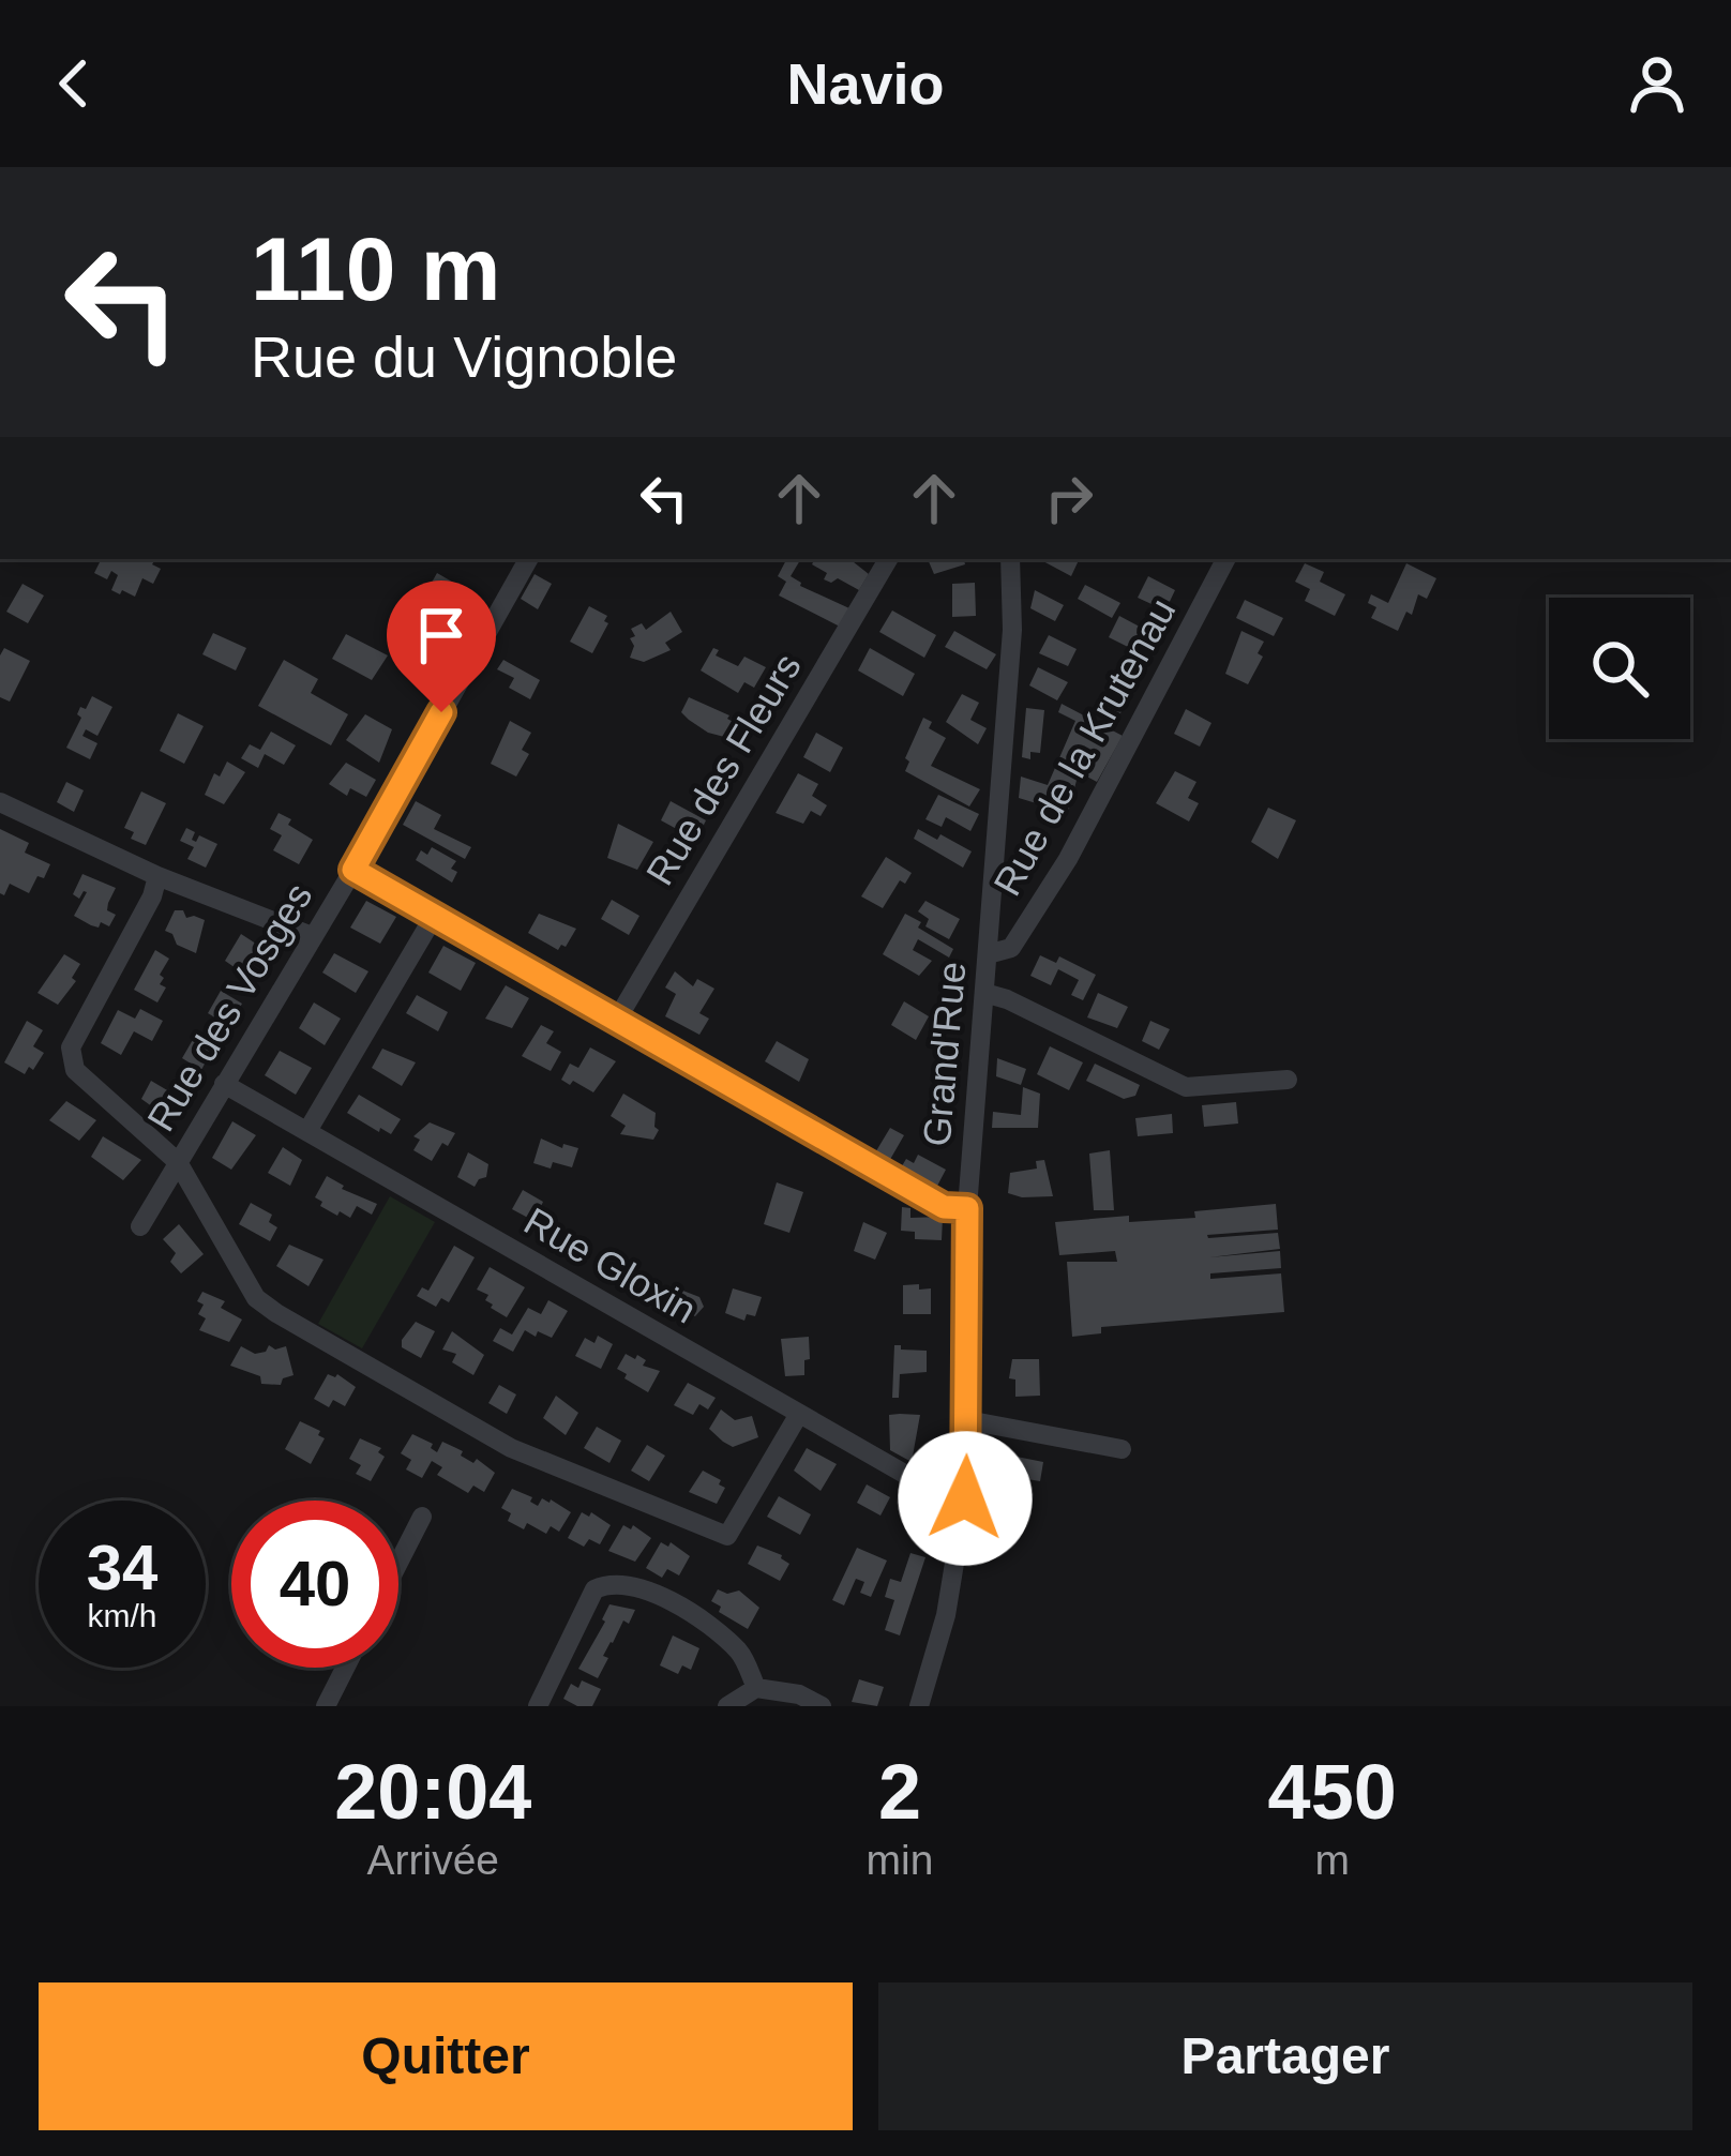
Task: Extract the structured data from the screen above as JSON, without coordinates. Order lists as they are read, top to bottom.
{
  "streets": {
    "street": [
      "Rue de la Krutenau",
      "Rue des Fleurs",
      "Rue des Vosges",
      "Grand'Rue",
      "Rue Gloxin"
    ]
  },
  "crossings": [
    ["Rue de la Krutenau", "Grand'Rue"],
    ["Rue des Vosges", "Rue Gloxin"],
    ["Grand'Rue", "Rue Gloxin"]
  ],
  "page": {
    "header": "Navio",
    "turn": ["110 m", "Rue du Vignoble"],
    "speed": "34 km/h",
    "limit": "40",
    "eta": [
      "20:04",
      "Arrivée",
      "2",
      "min",
      "450",
      "m"
    ],
    "buttons": ["Quitter", "Partager"]
  }
}
